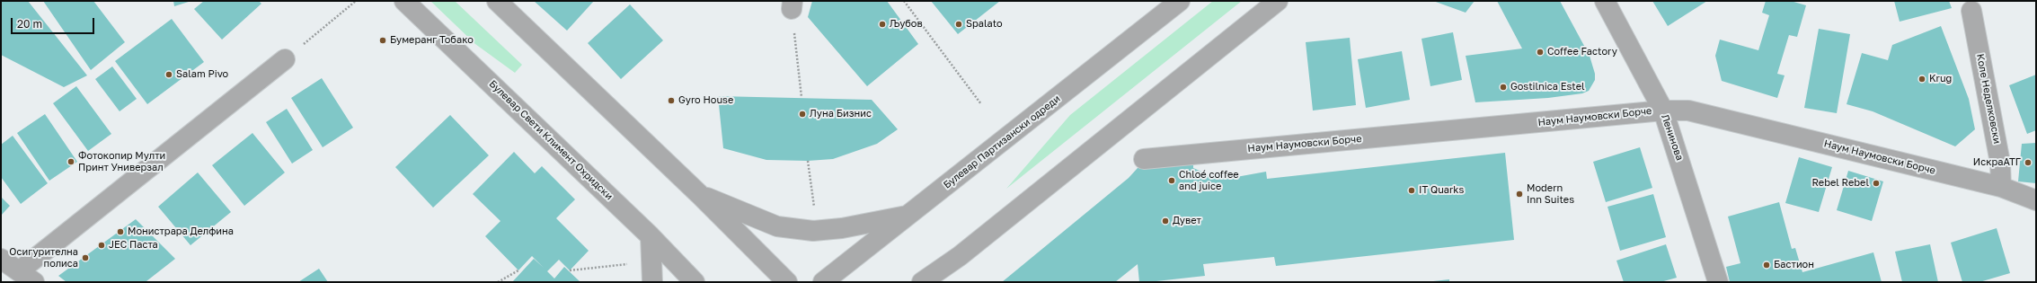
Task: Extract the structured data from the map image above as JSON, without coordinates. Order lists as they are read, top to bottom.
{
  "streets": {
    "street": [
      "Коле Неделковски",
      "Наум Наумовски Борче",
      "Ленинова",
      "Булевар Свети Климент Охридски",
      "Булевар Партизански одреди"
    ]
  },
  "crossings": [
    ["Коле Неделковски", "Наум Наумовски Борче"],
    ["Наум Наумовски Борче", "Ленинова"]
  ],
  "places": [
    "Љубов",
    "Spalato",
    "Бумеранг Тобако",
    "Coffee Factory",
    "Salam Pivo",
    "Krug",
    "Gostilnica Estel",
    "Gyro House",
    "Луна Бизнис",
    "Фотокопир Мулти Принт Универзал",
    "ИскраАТГ",
    "Chloé coffee and juice",
    "Rebel Rebel",
    "IT Quarks",
    "Modern Inn Suites",
    "Дувет",
    "Монистрара Делфина",
    "ЈЕС Паста",
    "Осигурителна полиса",
    "Бастион"
  ],
  "scale_bar": "20 m"
}
